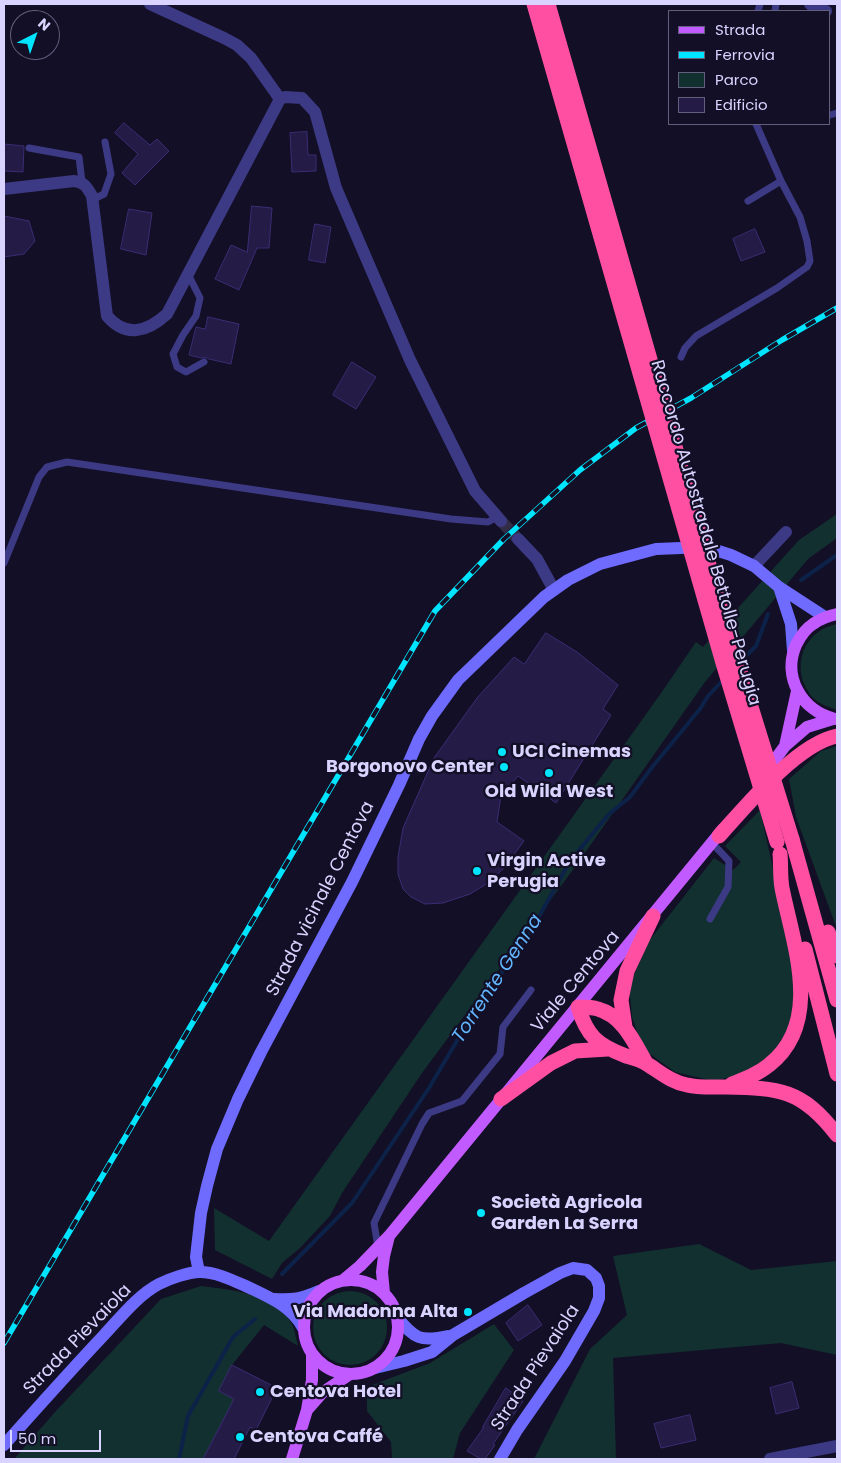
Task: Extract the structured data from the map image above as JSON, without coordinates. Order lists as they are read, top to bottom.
{
  "streets": {
    "highway": ["Raccordo Autostradale Bettolle-Perugia"],
    "main road": ["Viale Centova"],
    "street": ["Strada vicinale Centova", "Strada Pievaiola"]
  },
  "crossings": [
    ["Strada vicinale Centova", "Strada Pievaiola"]
  ],
  "water": ["Torrente Genna"],
  "places": [
    "UCI Cinemas",
    "Borgonovo Center",
    "Old Wild West",
    "Virgin Active Perugia",
    "Società Agricola Garden La Serra",
    "Via Madonna Alta",
    "Centova Hotel",
    "Centova Caffé"
  ],
  "legend": [
    "Strada",
    "Ferrovia",
    "Parco",
    "Edificio"
  ],
  "scale_bar": "50 m",
  "north": "top right"
}
